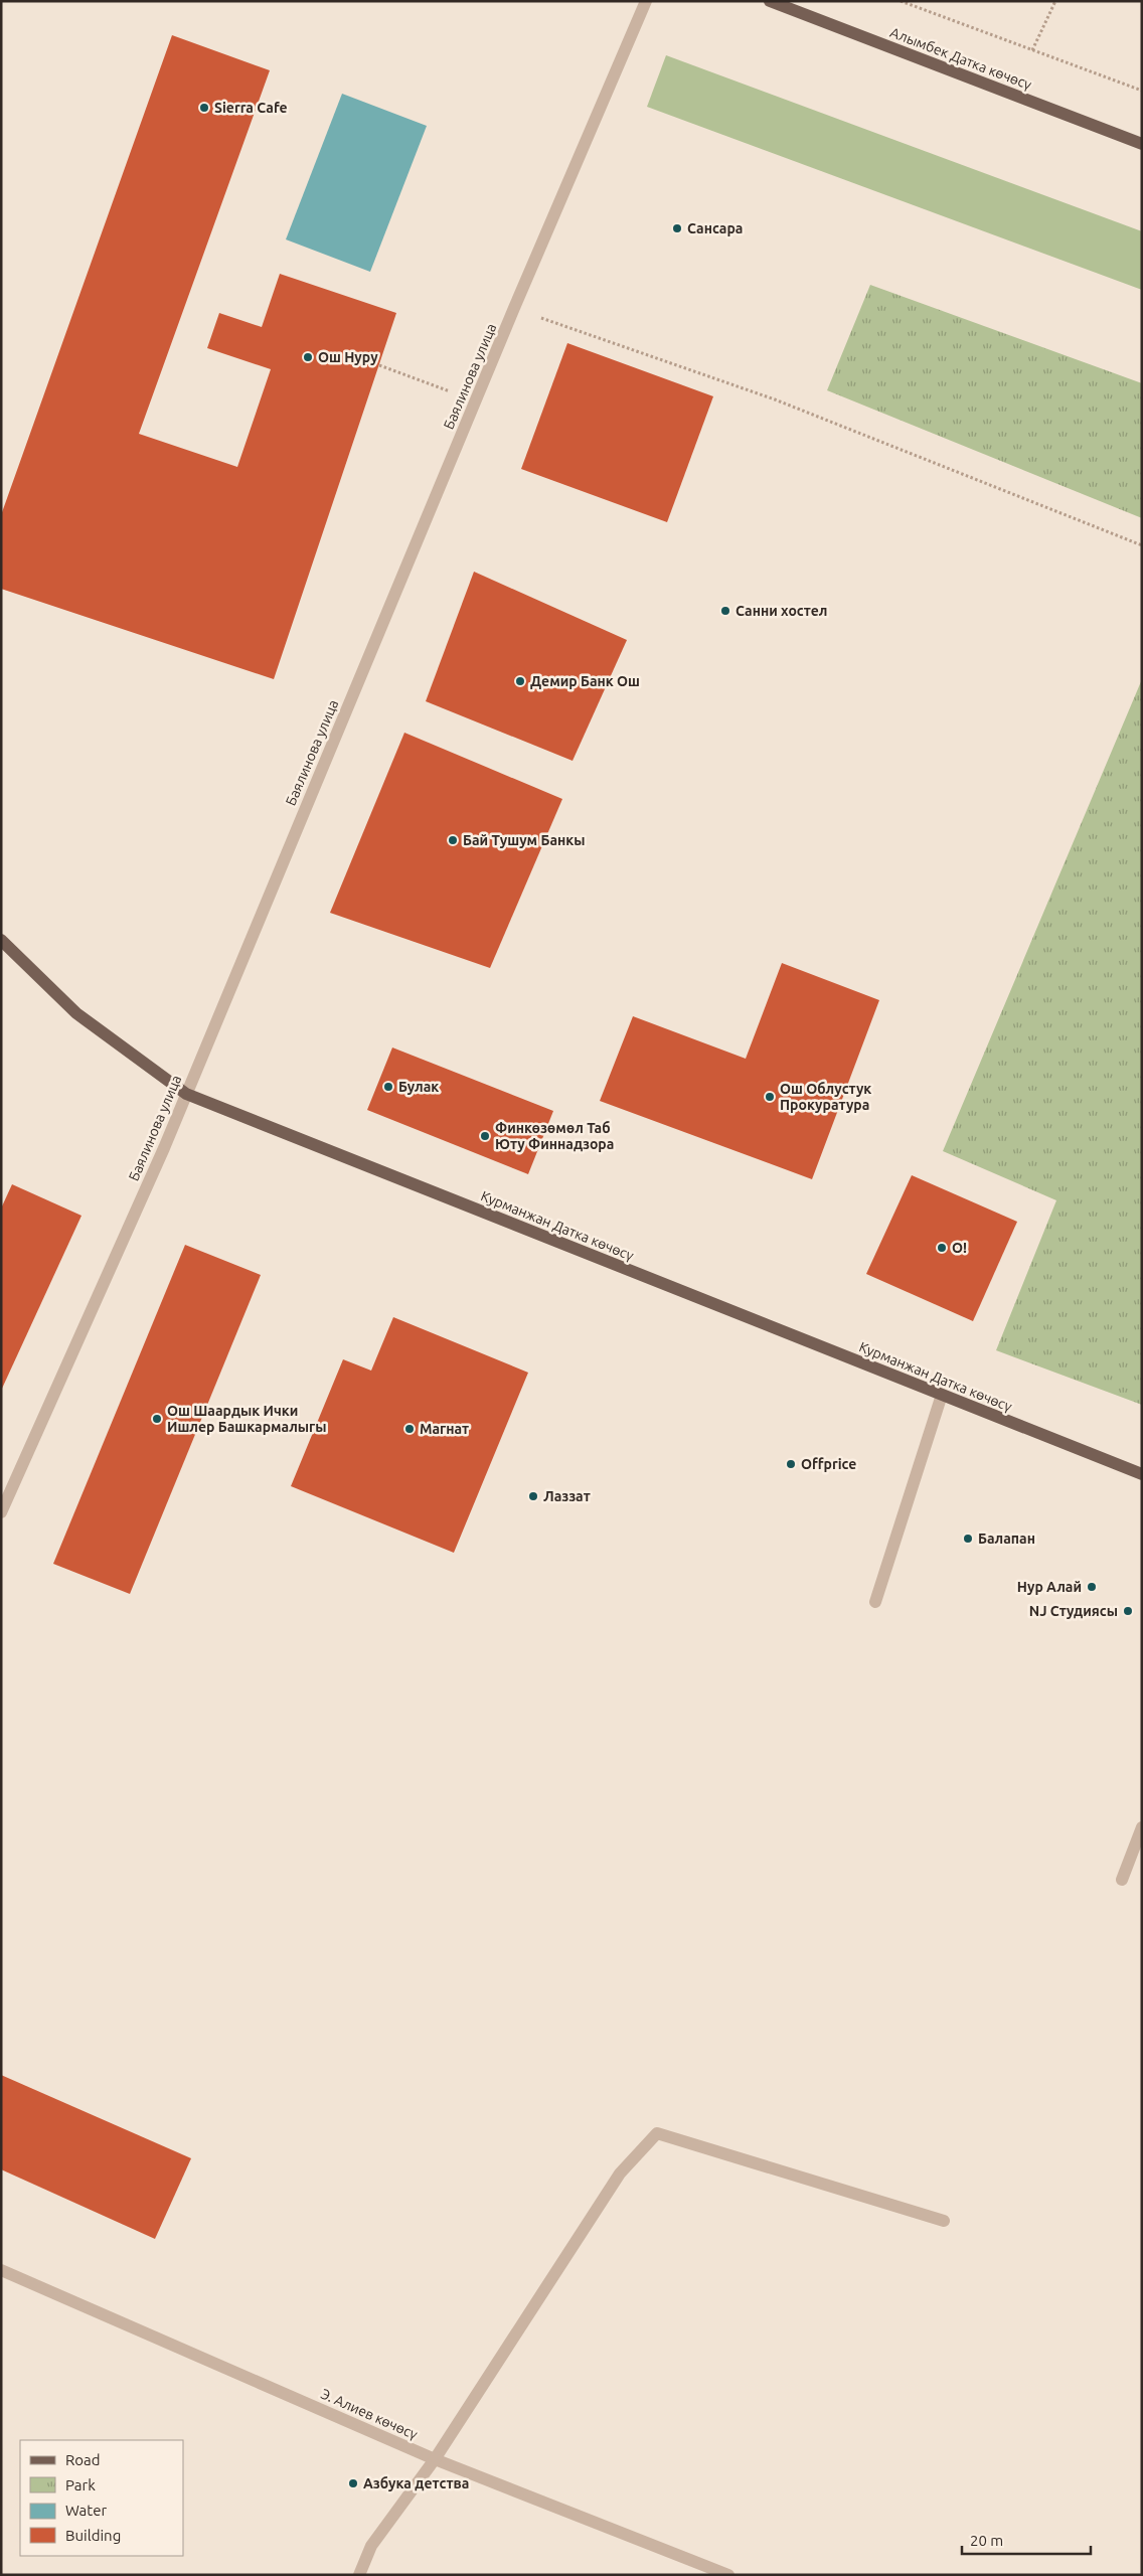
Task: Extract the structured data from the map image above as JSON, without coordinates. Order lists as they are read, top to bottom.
{
  "streets": {
    "main road": ["Алымбек Датка көчөсү", "Курманжан Датка көчөсү"],
    "street": ["Баялинова улица", "Э. Алиев көчөсү"]
  },
  "crossings": [
    ["Баялинова улица", "Курманжан Датка көчөсү"]
  ],
  "places": [
    "Sierra Cafe",
    "Сансара",
    "Ош Нуру",
    "Санни хостел",
    "Демир Банк Ош",
    "Бай Тушум Банкы",
    "Булак",
    "Ош Облустук Прокуратура",
    "Финкөзөмөл Таб Юту Финнадзора",
    "О!",
    "Ош Шаардык Ички Ишлер Башкармалыгы",
    "Магнат",
    "Offprice",
    "Лаззат",
    "Балапан",
    "Нур Алай",
    "NJ Студиясы",
    "Азбука детства"
  ],
  "legend": [
    "Road",
    "Park",
    "Water",
    "Building"
  ],
  "scale_bar": "20 m"
}
